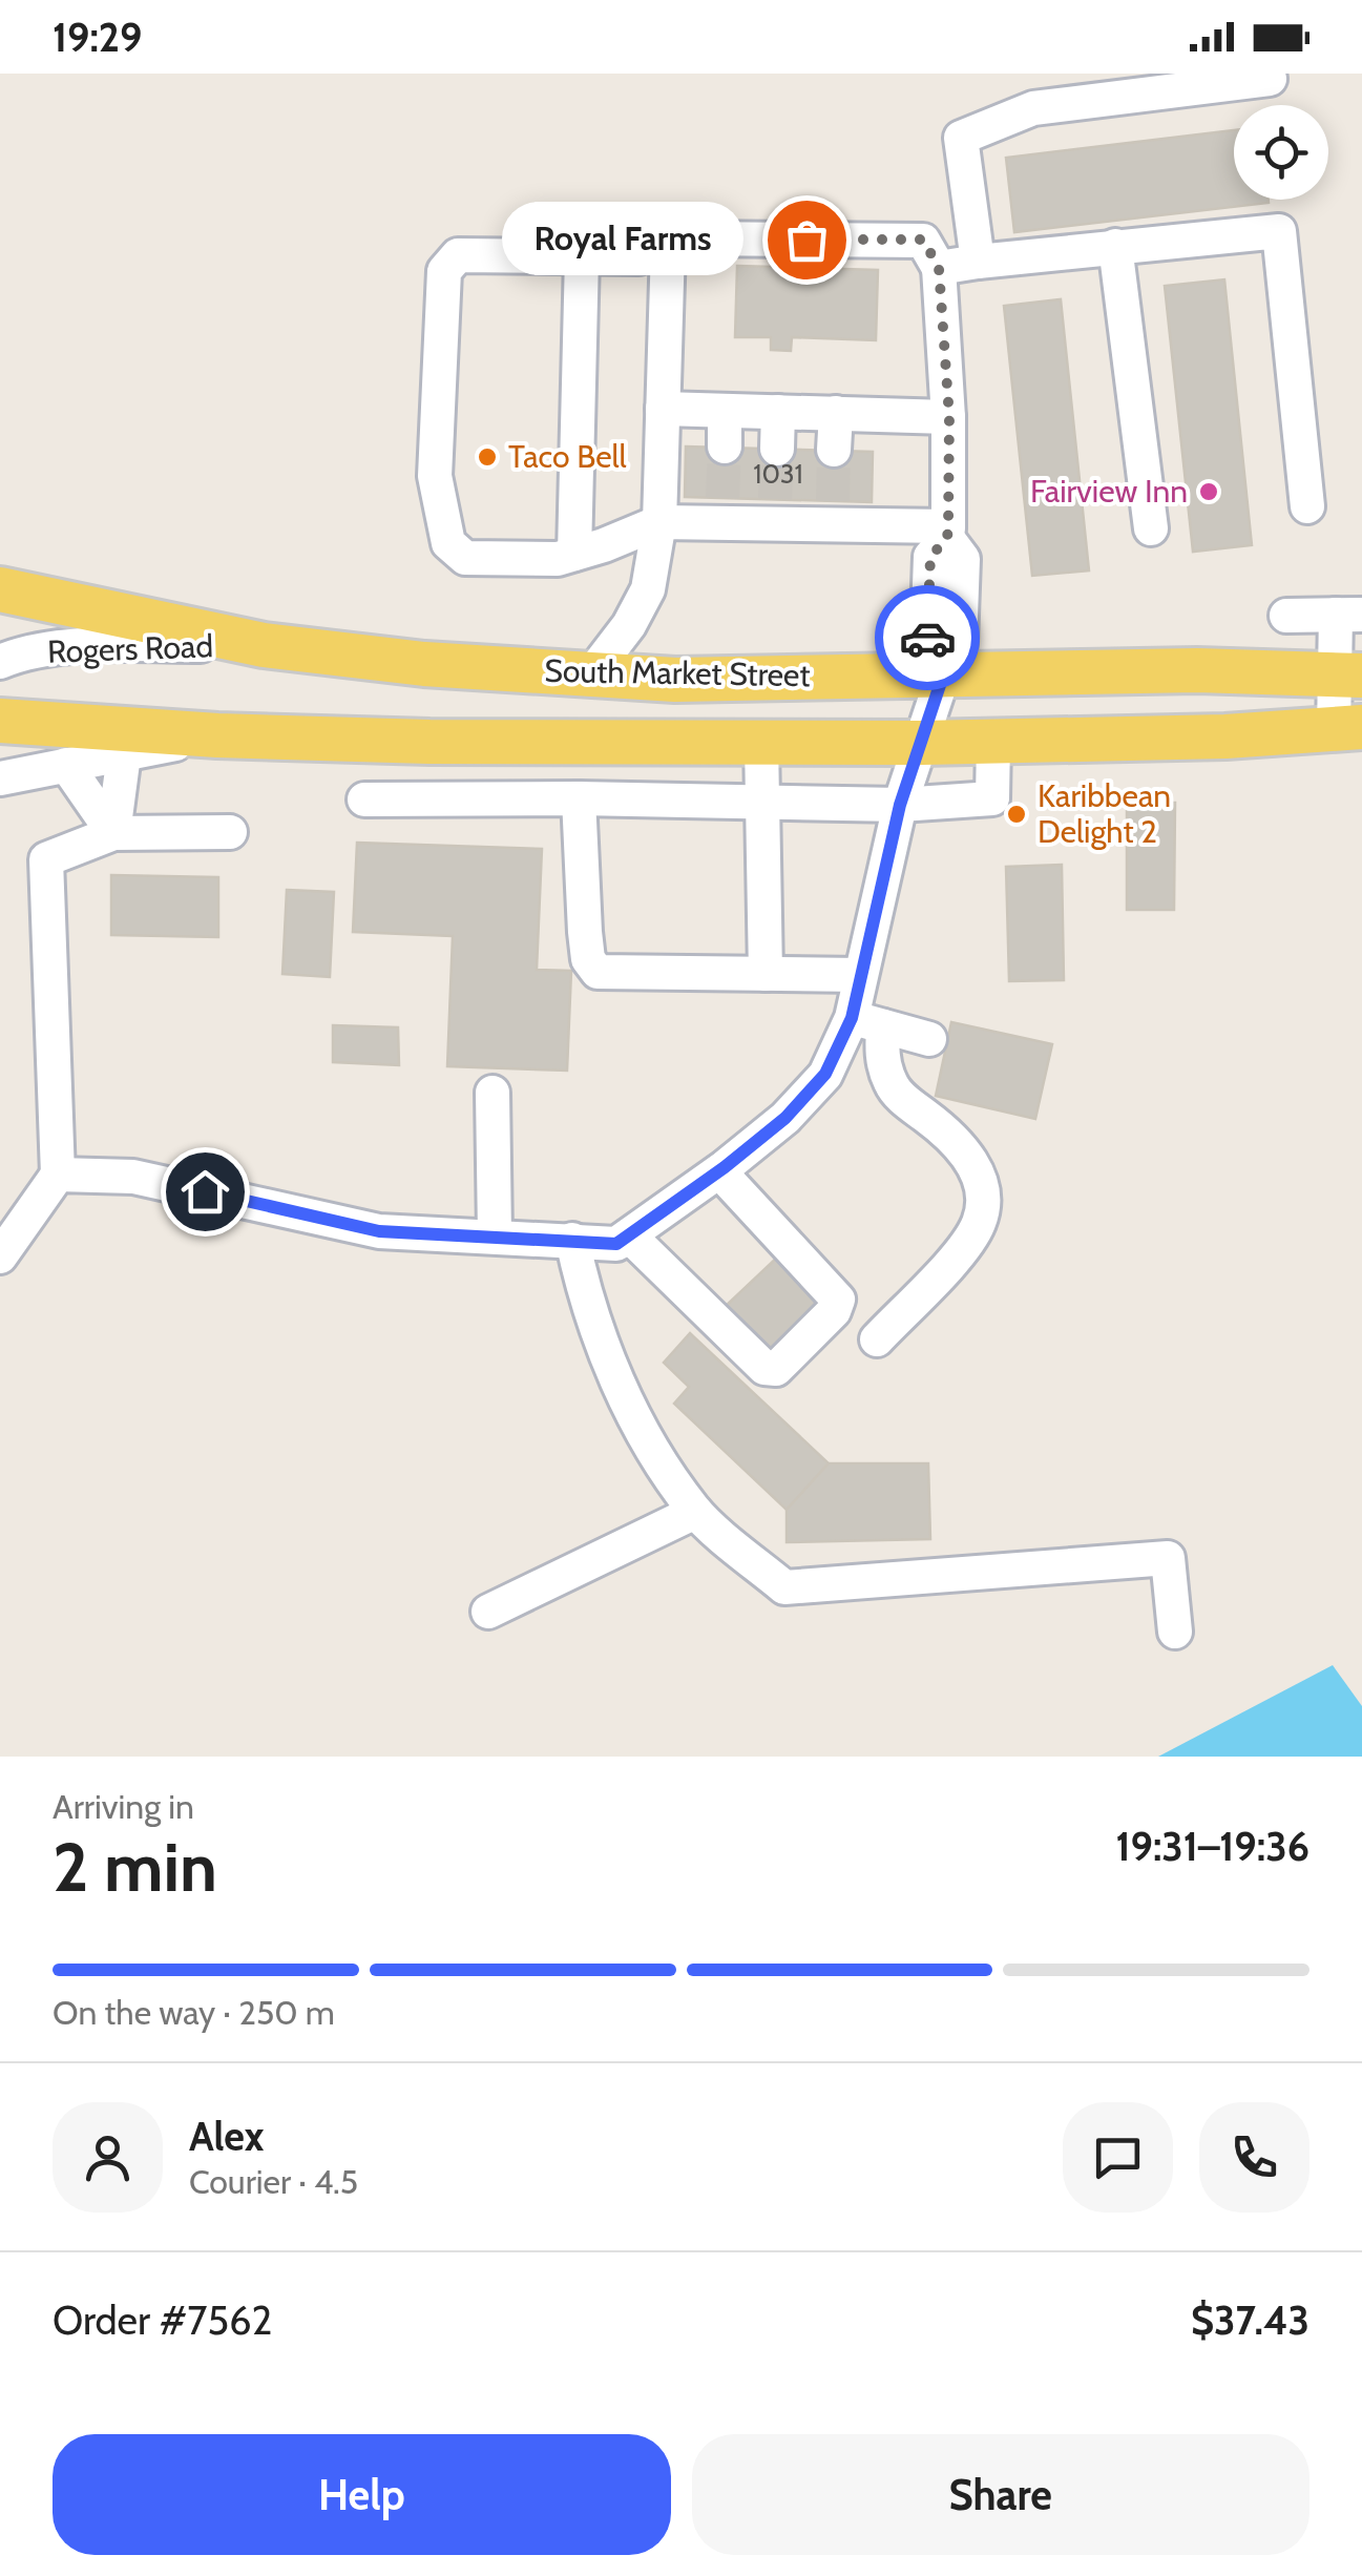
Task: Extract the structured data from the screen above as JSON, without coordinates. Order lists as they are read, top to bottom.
{
  "streets": {
    "main road": ["South Market Street"],
    "street": ["Rogers Road"]
  },
  "crossings": [
    ["Rogers Road", "South Market Street"]
  ],
  "places": [
    "Royal Farms",
    "Taco Bell",
    "Fairview Inn",
    "Karibbean Delight 2"
  ],
  "house_numbers": ["1031"],
  "page": {
    "status": "19:29",
    "bubble": "Royal Farms",
    "heading": ["2 min", "Arriving in", "19:31–19:36"],
    "panel": [
      "Alex",
      "Courier · 4.5",
      "Order #7562",
      "$37.43"
    ],
    "bar": "On the way · 250 m",
    "buttons": ["Help", "Share"]
  }
}
